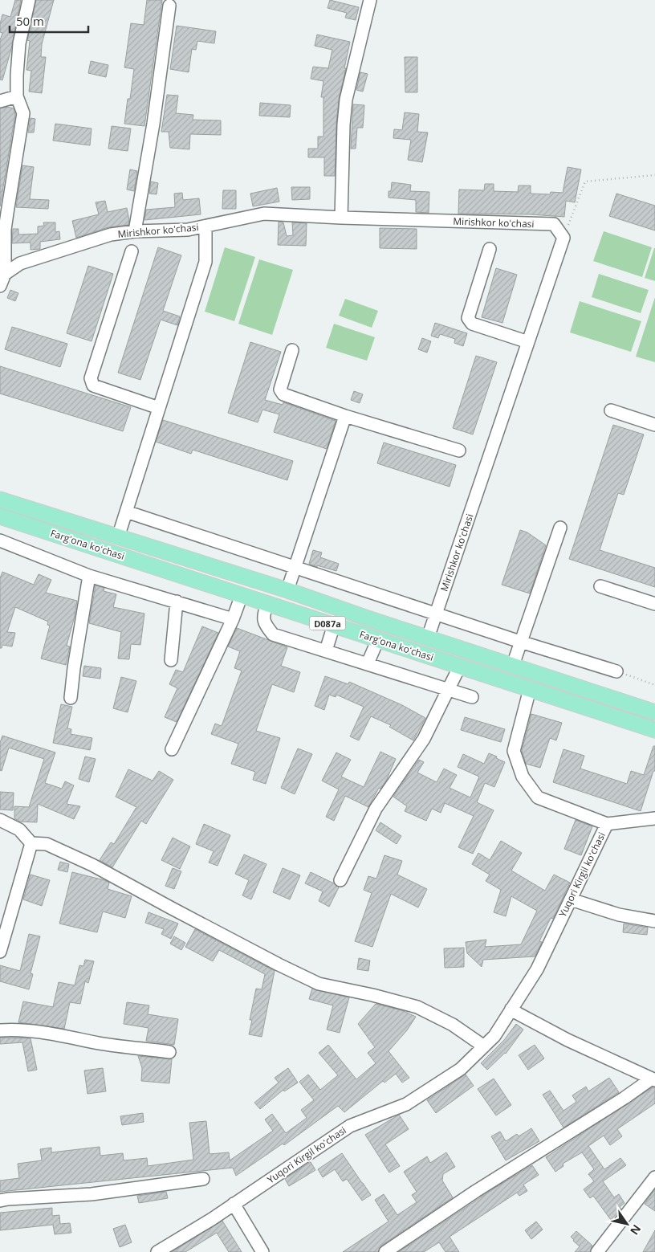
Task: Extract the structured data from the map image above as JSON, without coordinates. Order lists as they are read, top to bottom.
{
  "streets": {
    "main road": ["Fargʻona koʻchasi", "D087a"],
    "street": ["Mirishkor koʻchasi", "Yuqori Kirgil koʻchasi"]
  },
  "crossings": [
    ["Mirishkor koʻchasi", "Fargʻona koʻchasi"],
    ["Fargʻona koʻchasi", "Yuqori Kirgil koʻchasi"]
  ],
  "scale_bar": "50 m",
  "north": "bottom right"
}
